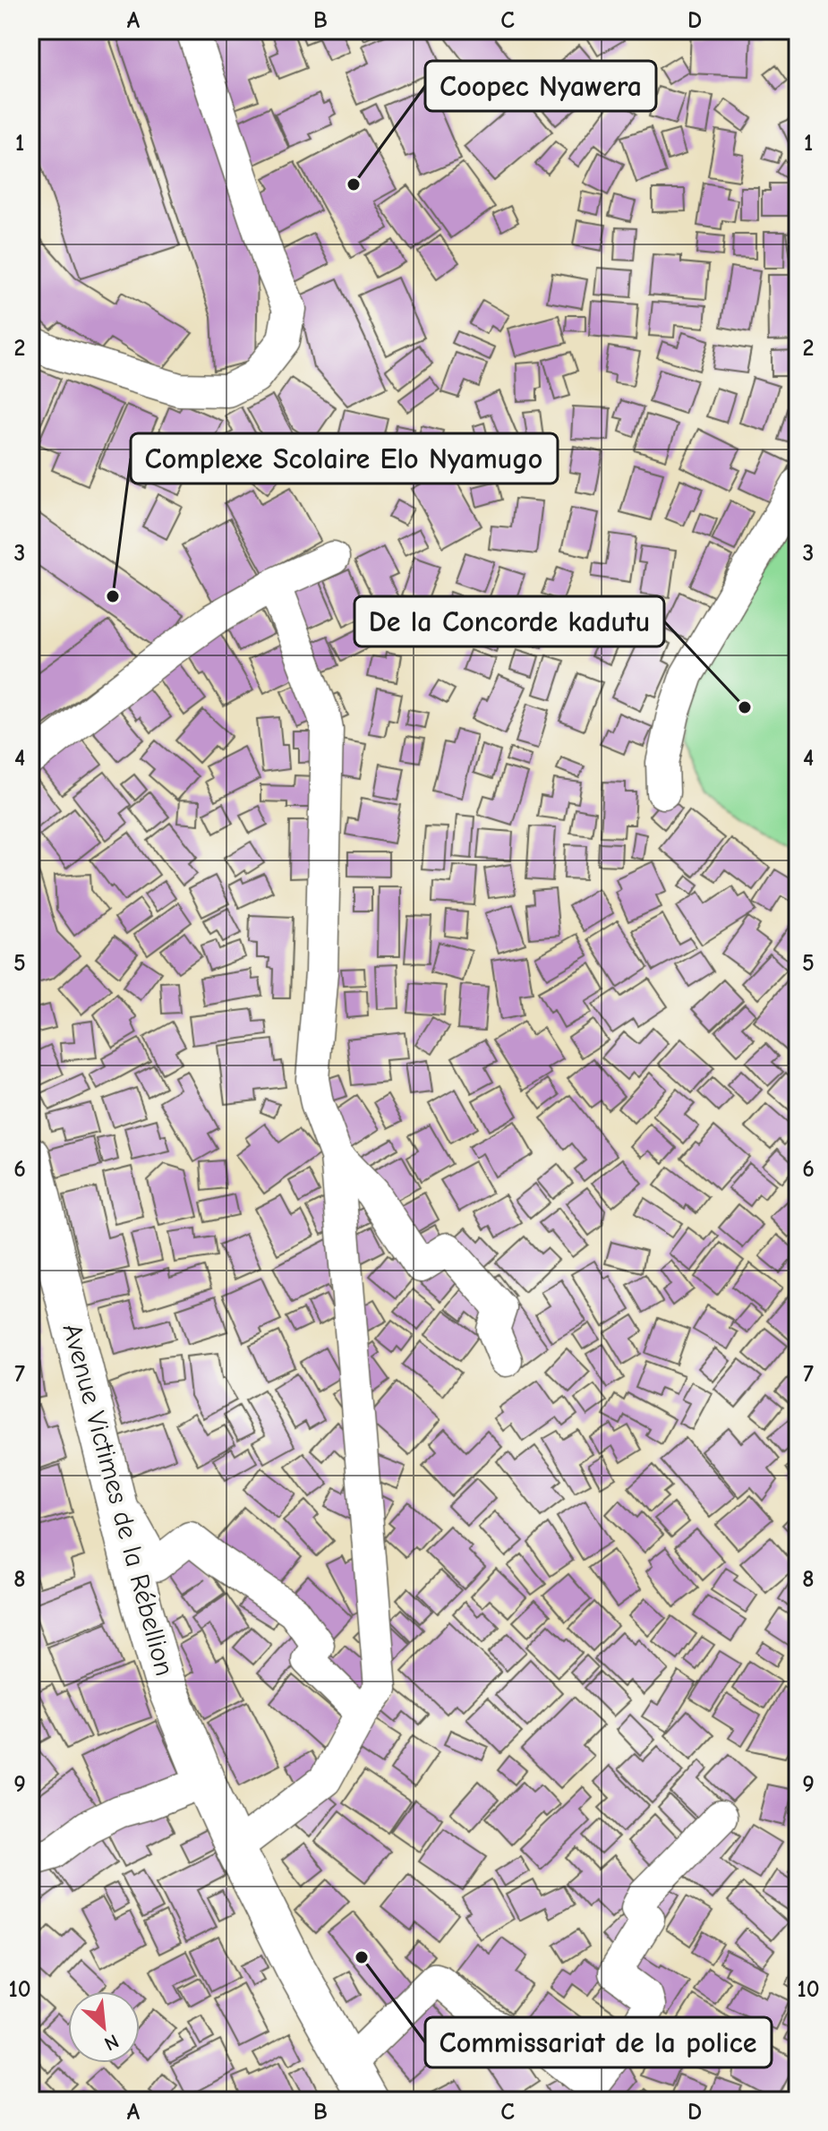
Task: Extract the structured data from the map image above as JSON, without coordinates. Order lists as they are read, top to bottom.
{
  "streets": {
    "highway": ["Avenue Victimes de la Rébellion"]
  },
  "places": [
    "Coopec Nyawera",
    "Complexe Scolaire Elo Nyamugo",
    "De la Concorde kadutu",
    "Commissariat de la police"
  ],
  "north": "bottom right",
  "grid": {
    "columns": [
      "A",
      "B",
      "C",
      "D"
    ],
    "rows": [
      "1",
      "2",
      "3",
      "4",
      "5",
      "6",
      "7",
      "8",
      "9",
      "10"
    ]
  }
}
